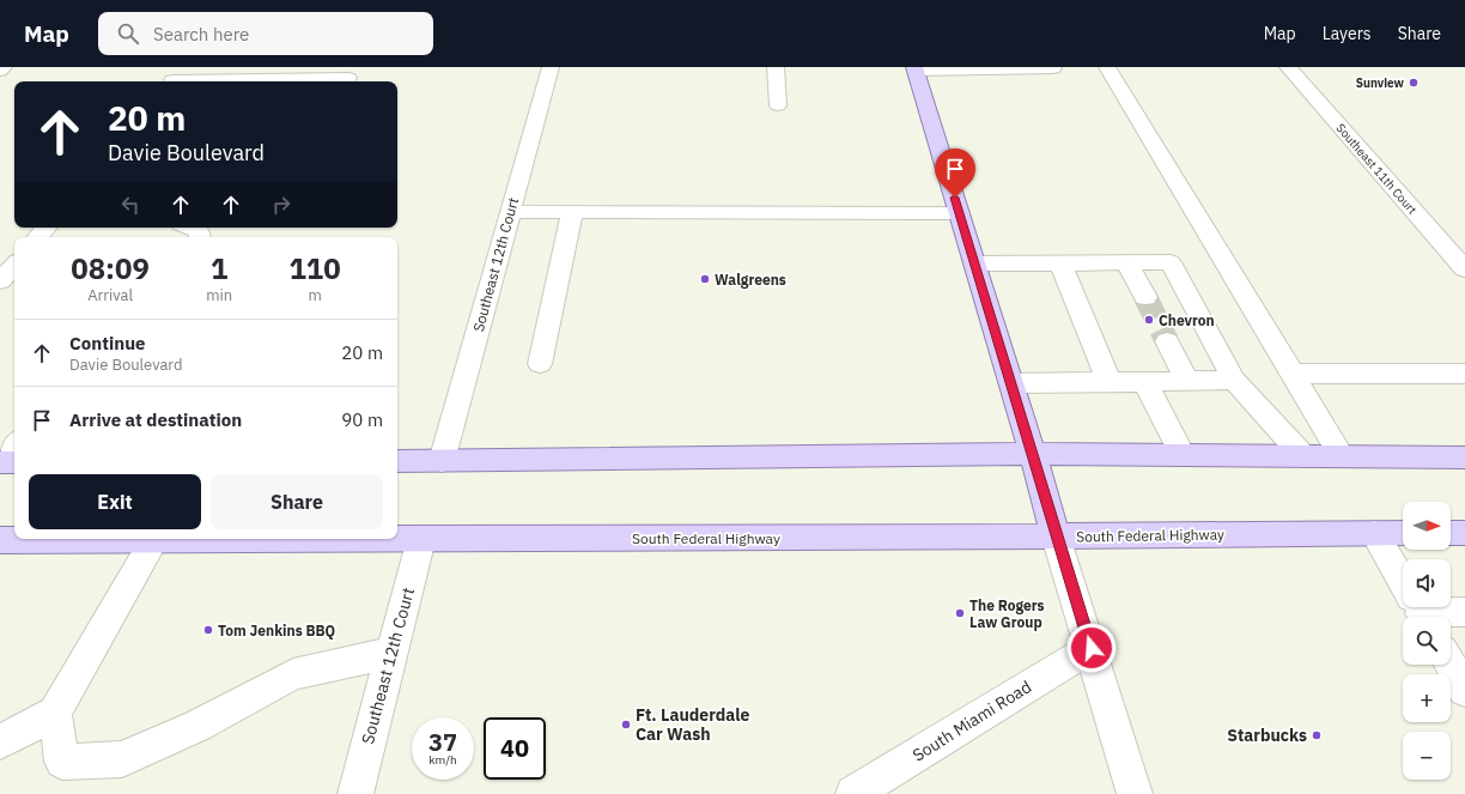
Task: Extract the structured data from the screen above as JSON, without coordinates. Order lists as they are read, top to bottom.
{
  "streets": {
    "main road": ["South Federal Highway"],
    "street": ["Southeast 11th Court", "Southeast 12th Court", "South Miami Road"]
  },
  "crossings": [
    ["Southeast 12th Court", "South Federal Highway"]
  ],
  "places": [
    "Sunview",
    "Walgreens",
    "Chevron",
    "The Rogers Law Group",
    "Tom Jenkins BBQ",
    "Ft. Lauderdale Car Wash",
    "Starbucks"
  ],
  "north": "right",
  "page": {
    "header": "Map",
    "search": "Search here",
    "nav": ["Map", "Layers", "Share"],
    "turn": ["20 m", "Davie Boulevard"],
    "eta": [
      "08:09",
      "Arrival",
      "1",
      "min",
      "110",
      "m"
    ],
    "list": [
      {
        "name": "Continue",
        "note": "Davie Boulevard",
        "value": "20 m"
      },
      {
        "name": "Arrive at destination",
        "value": "90 m"
      }
    ],
    "buttons": ["Exit", "Share"],
    "map_buttons": ["+", "−"],
    "speed": "37 km/h",
    "limit": "40"
  }
}
